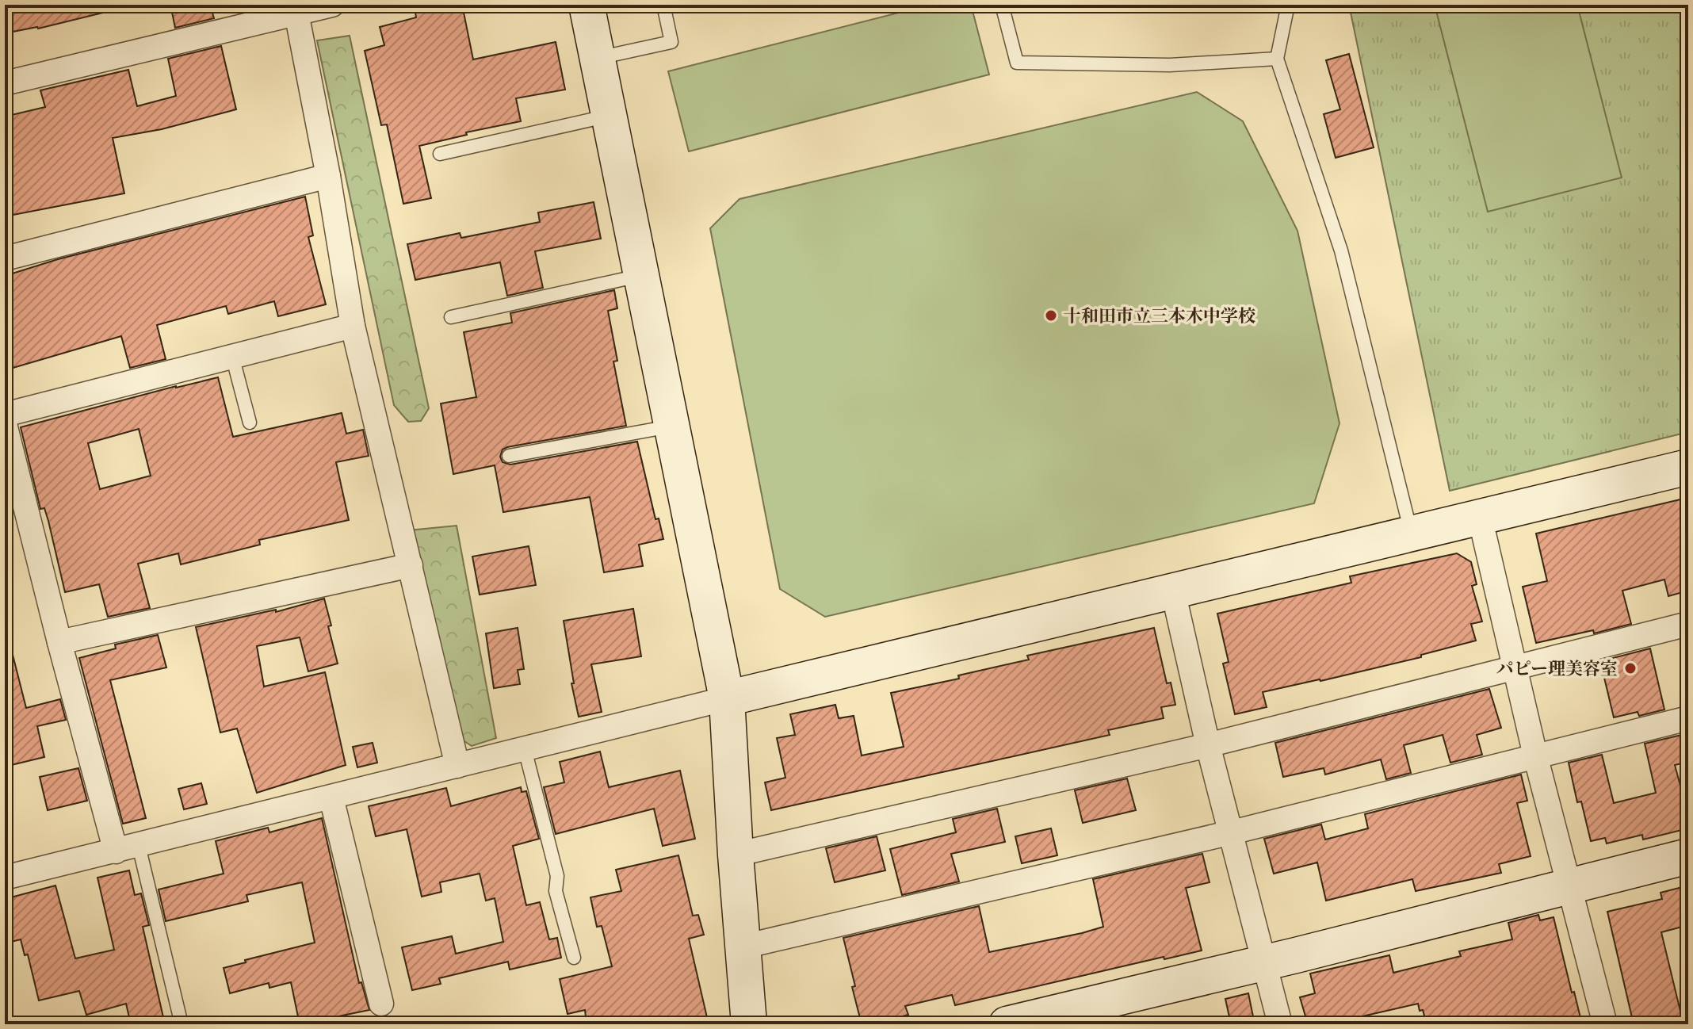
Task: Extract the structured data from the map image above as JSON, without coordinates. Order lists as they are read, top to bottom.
{
  "places": ["十和田市立三本木中学校", "パピー理美容室"]
}
